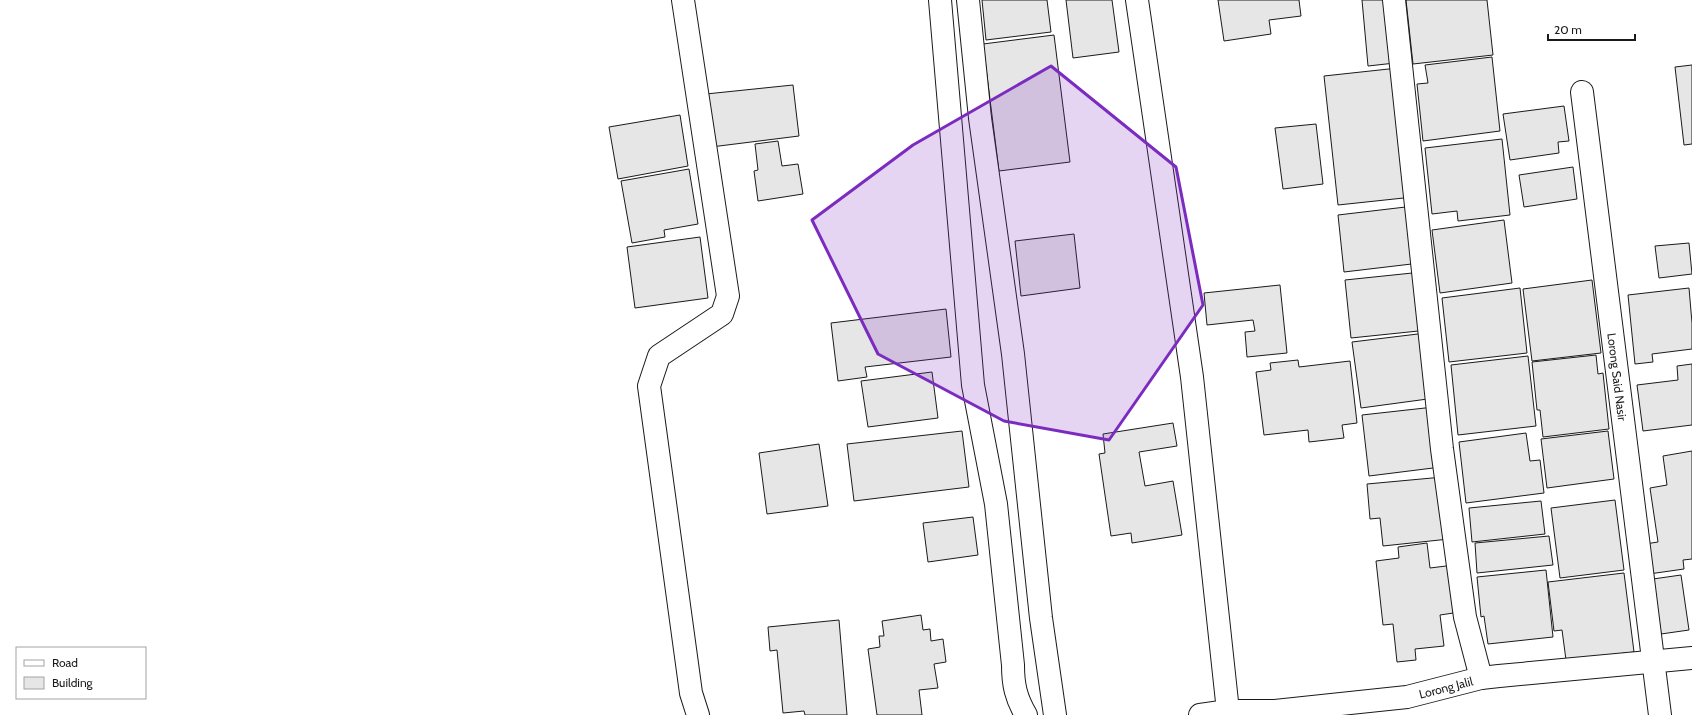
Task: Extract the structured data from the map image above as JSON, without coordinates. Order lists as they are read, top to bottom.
{
  "streets": {
    "street": ["Lorong Said Nasir", "Lorong Jalil"]
  },
  "crossings": [
    ["Lorong Said Nasir", "Lorong Jalil"]
  ],
  "legend": ["Road", "Building"],
  "scale_bar": "20 m"
}
